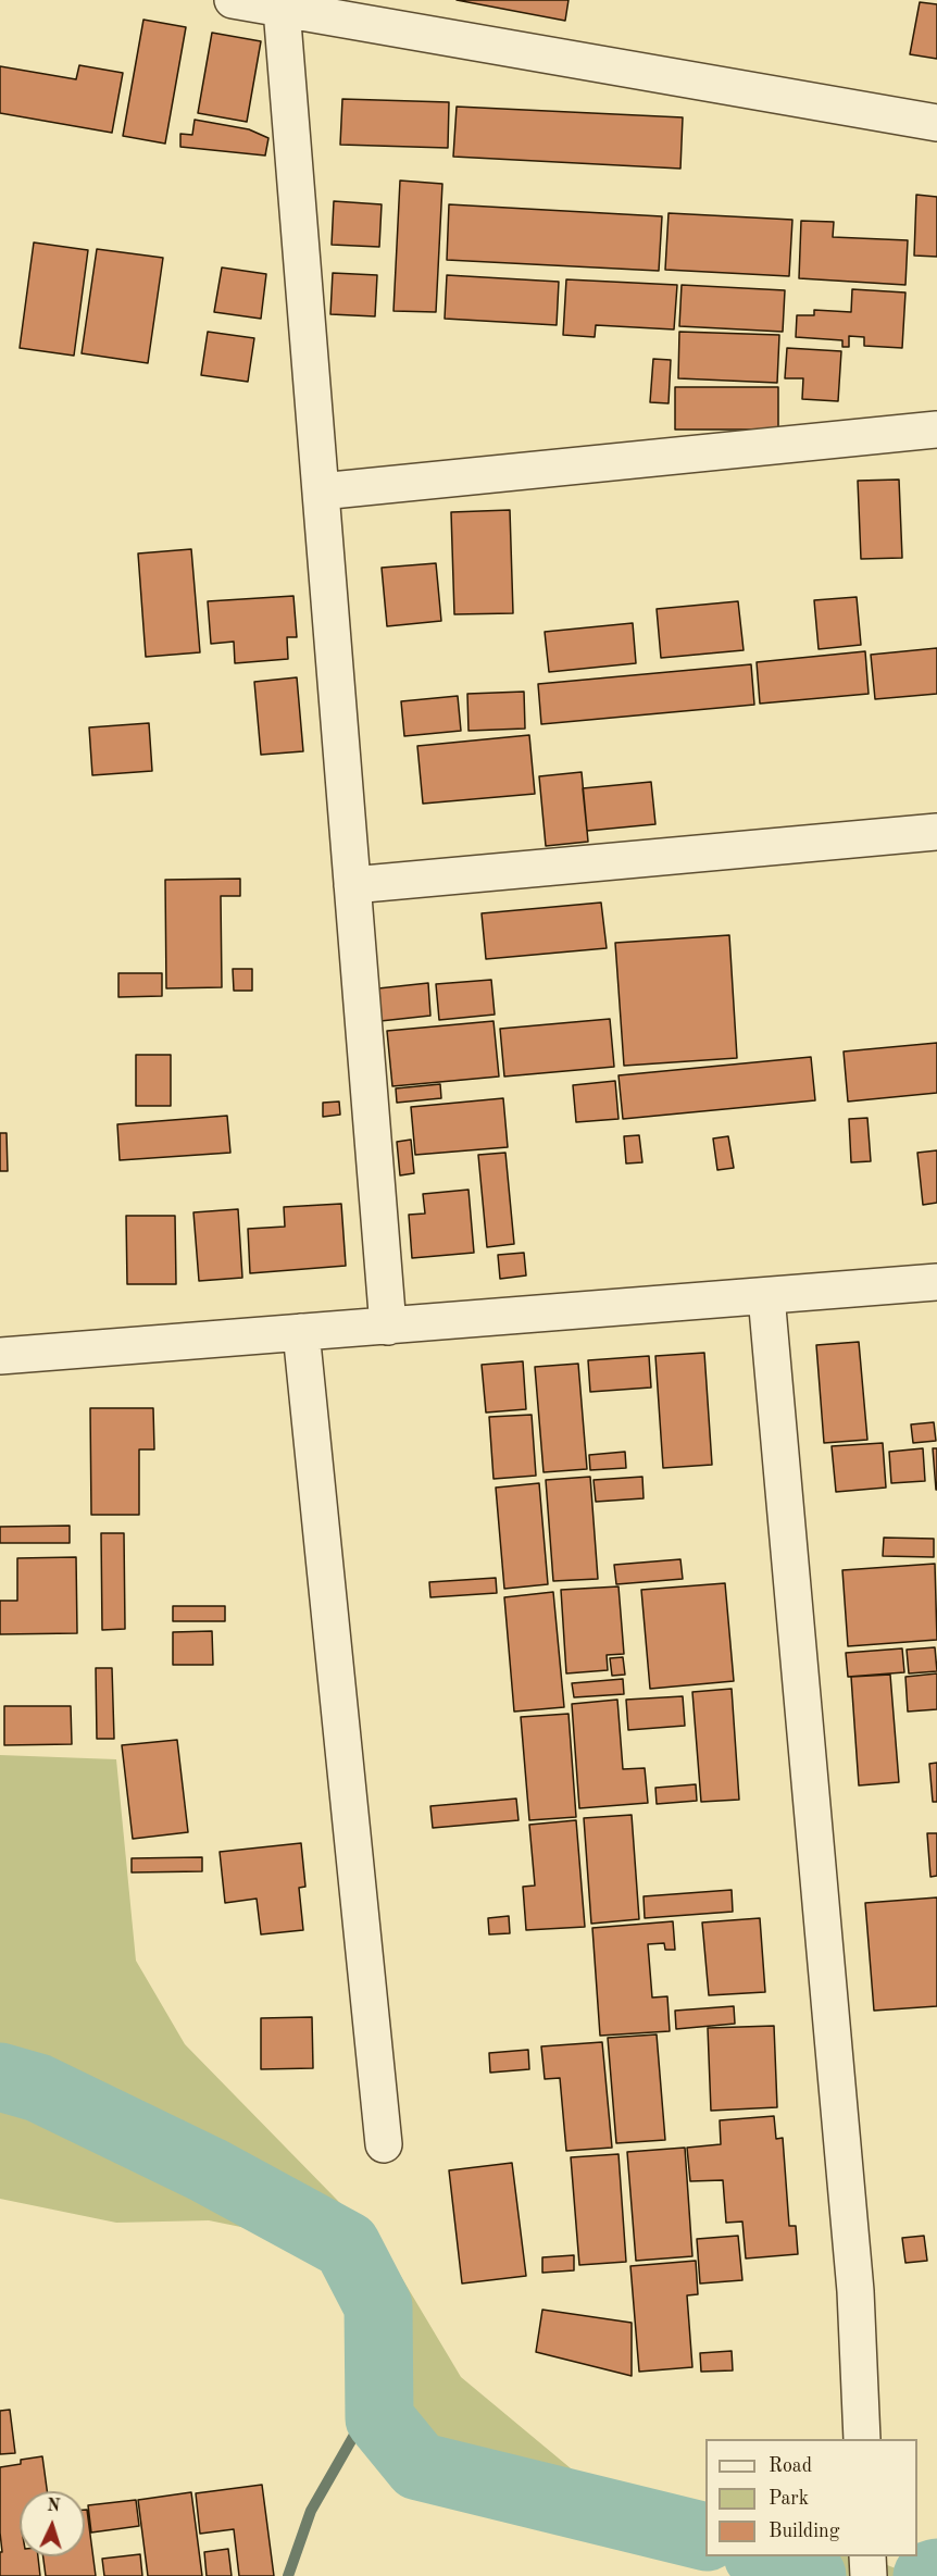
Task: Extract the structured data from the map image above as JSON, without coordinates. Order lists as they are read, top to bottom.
{
  "legend": ["Road", "Park", "Building"],
  "north": "top"
}
